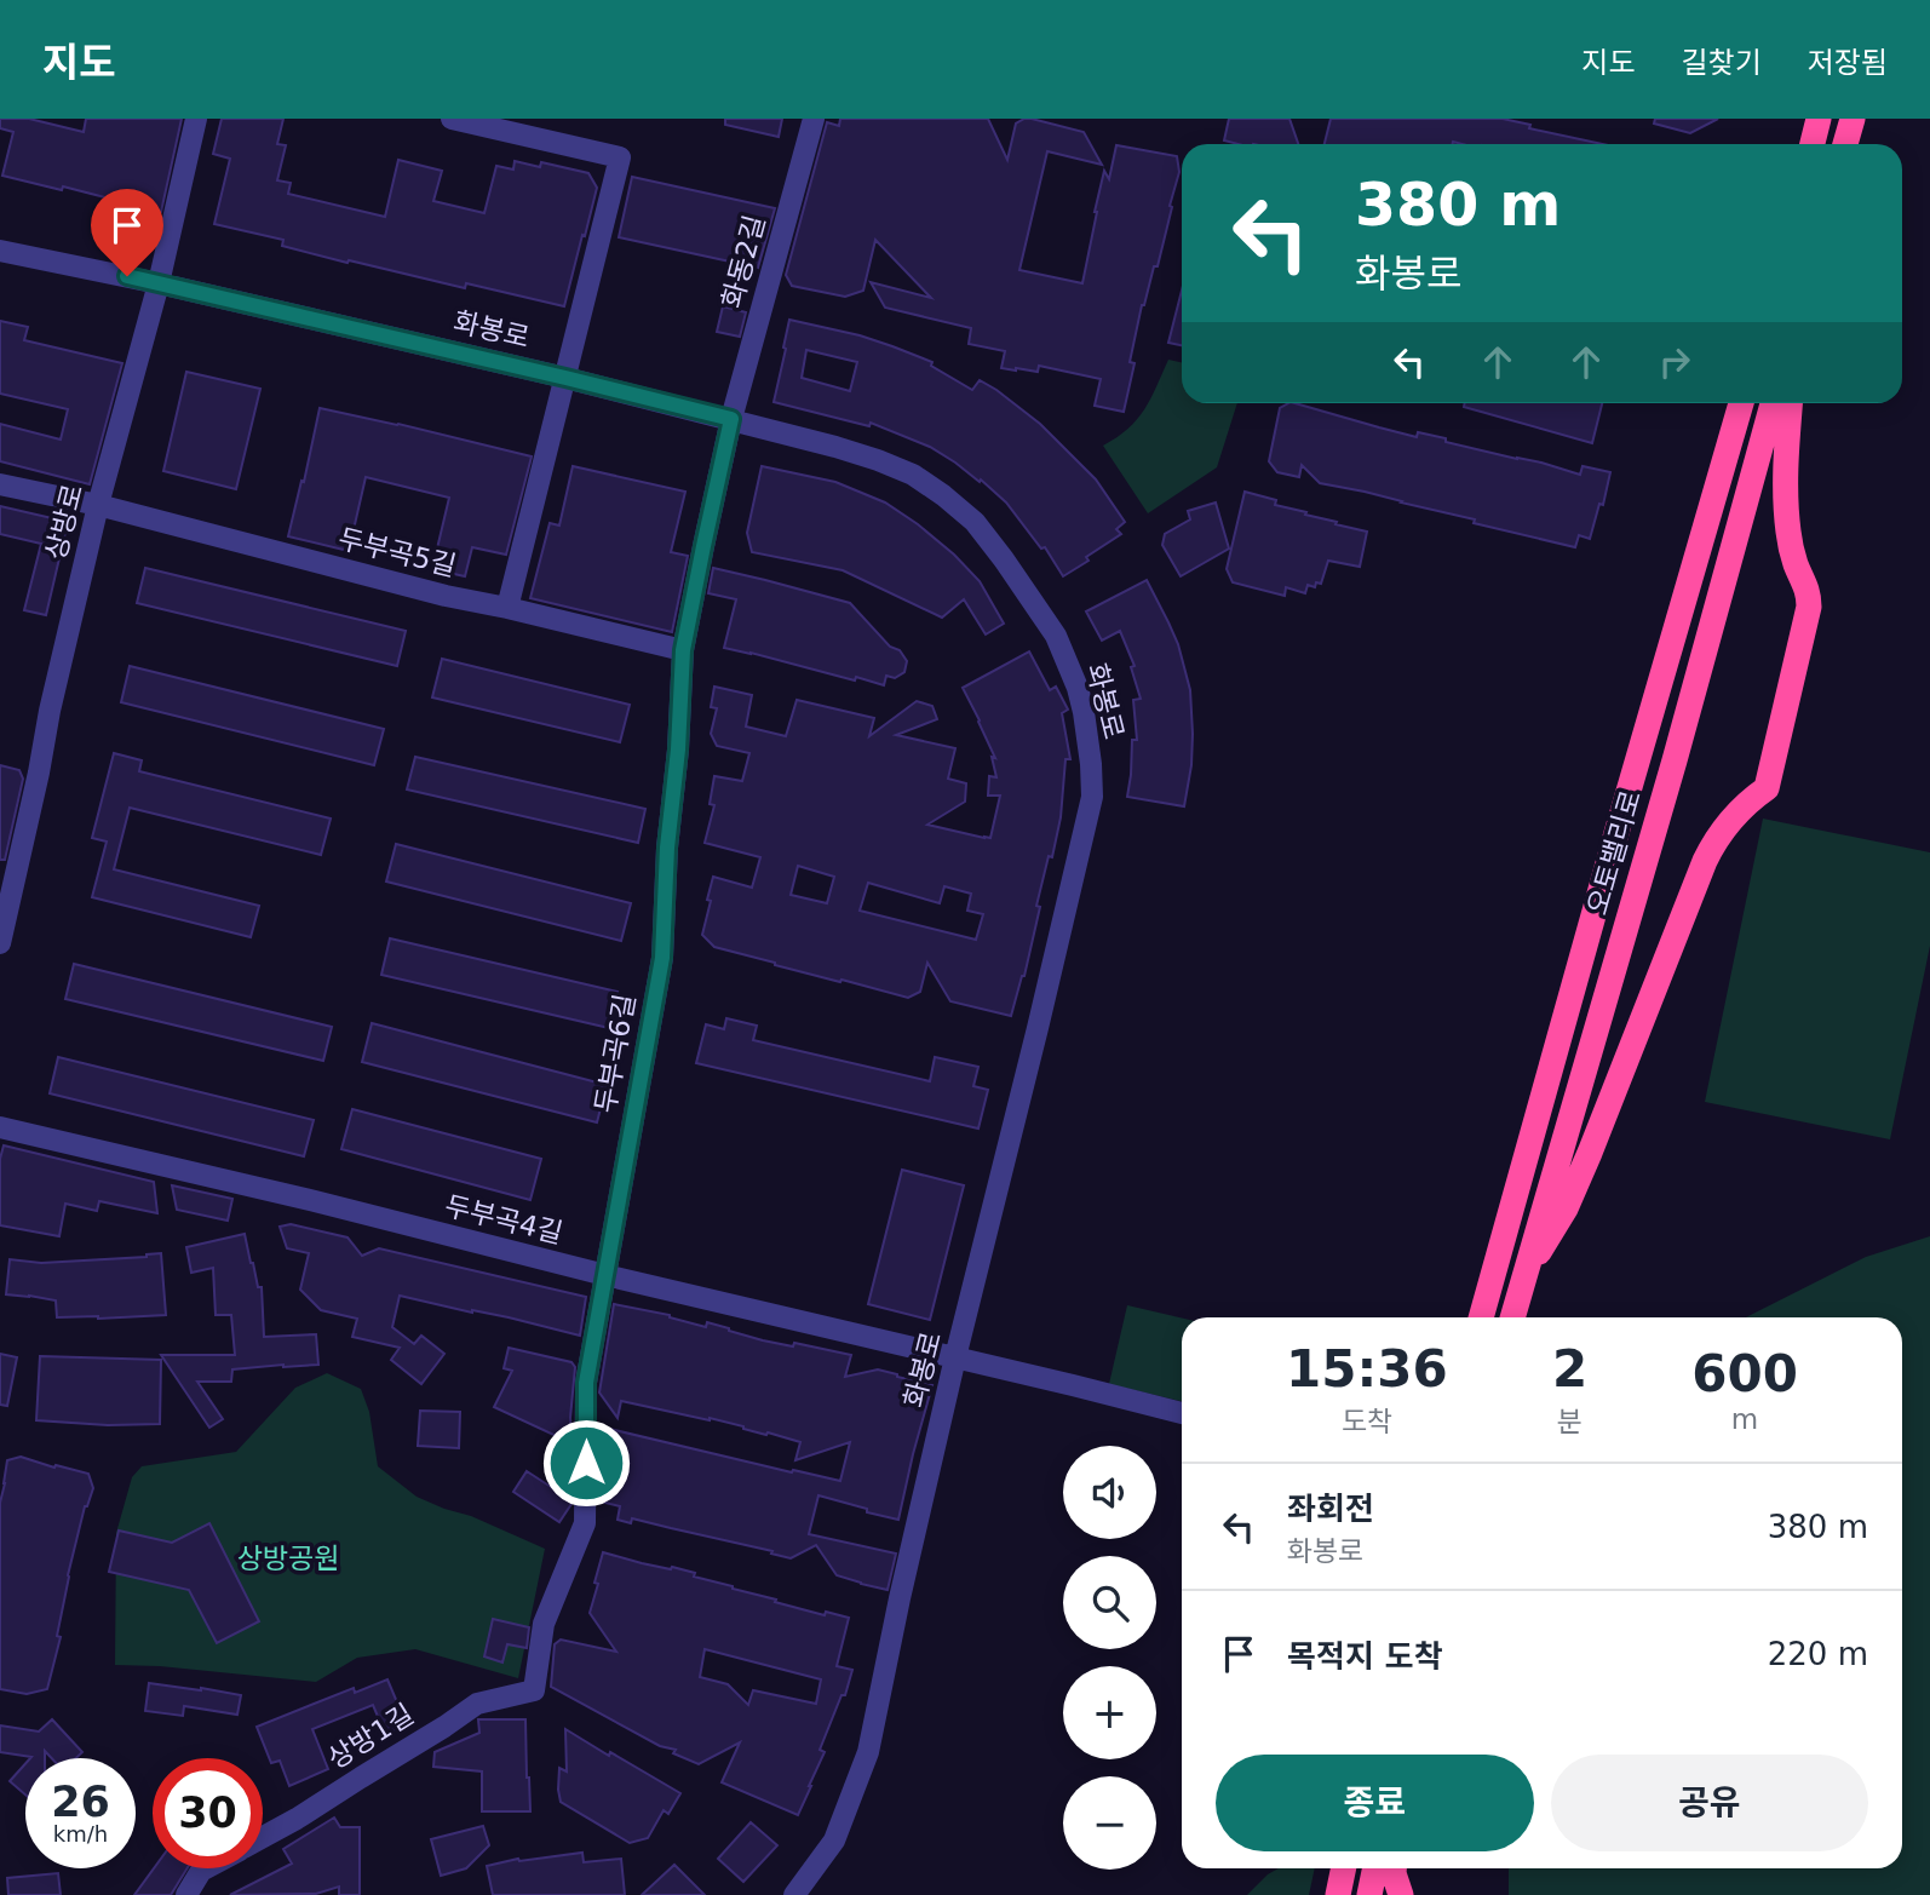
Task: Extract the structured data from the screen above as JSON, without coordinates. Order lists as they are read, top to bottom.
{
  "streets": {
    "highway": ["오토밸리로"],
    "street": [
      "화동2길",
      "화봉로",
      "상방로",
      "두부곡5길",
      "두부곡6길",
      "두부곡4길",
      "상방1길"
    ]
  },
  "crossings": [
    ["화동2길", "화봉로"],
    ["화동2길", "두부곡6길"],
    ["화봉로", "상방로"],
    ["화봉로", "두부곡6길"],
    ["화봉로", "두부곡4길"],
    ["상방로", "두부곡5길"],
    ["두부곡5길", "두부곡6길"],
    ["두부곡6길", "두부곡4길"],
    ["두부곡6길", "상방1길"]
  ],
  "parks": ["상방공원"],
  "page": {
    "header": "지도",
    "nav": ["지도", "길찾기", "저장됨"],
    "turn": ["380 m", "화봉로"],
    "eta": [
      "15:36",
      "도착",
      "2",
      "분",
      "600",
      "m"
    ],
    "map_buttons": ["+", "−"],
    "list": [
      {
        "name": "좌회전",
        "note": "화봉로",
        "value": "380 m"
      },
      {
        "name": "목적지 도착",
        "value": "220 m"
      }
    ],
    "buttons": ["종료", "공유"],
    "speed": "26 km/h",
    "limit": "30"
  }
}
